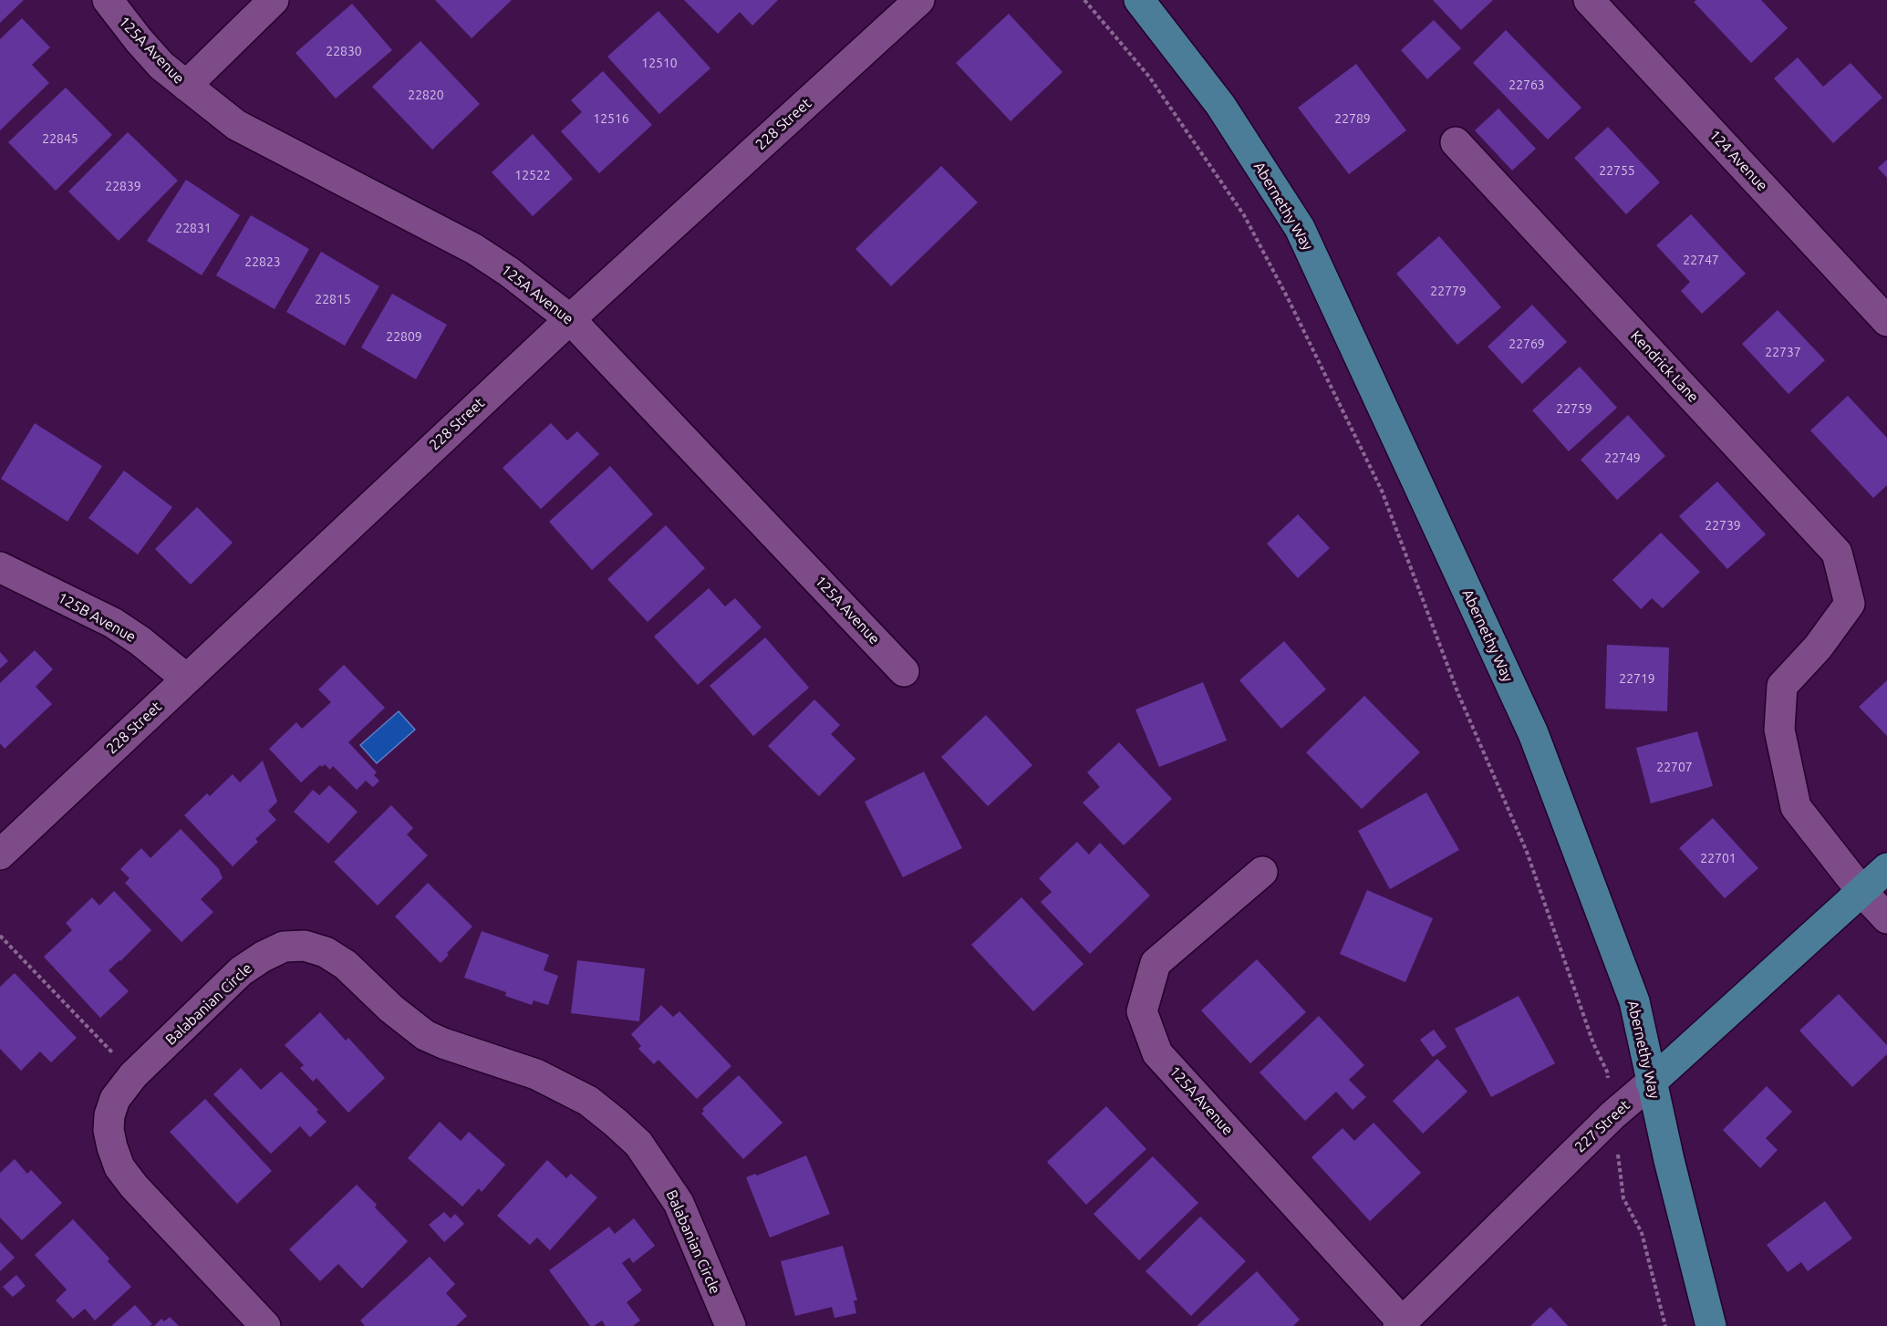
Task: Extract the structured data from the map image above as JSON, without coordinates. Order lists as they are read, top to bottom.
{
  "streets": {
    "main road": ["Abernethy Way", "227 Street"],
    "street": [
      "125A Avenue",
      "228 Street",
      "124 Avenue",
      "Kendrick Lane",
      "125B Avenue",
      "Balabanian Circle"
    ]
  },
  "crossings": [
    ["125A Avenue", "228 Street"],
    ["125A Avenue", "227 Street"],
    ["228 Street", "125B Avenue"],
    ["Abernethy Way", "227 Street"],
    ["Kendrick Lane", "227 Street"]
  ],
  "house_numbers": [
    "22830",
    "12510",
    "22763",
    "22820",
    "12516",
    "22789",
    "22845",
    "22755",
    "12522",
    "22839",
    "22831",
    "22747",
    "22823",
    "22779",
    "22815",
    "22809",
    "22769",
    "22737",
    "22759",
    "22749",
    "22739",
    "22719",
    "22707",
    "22701"
  ]
}
